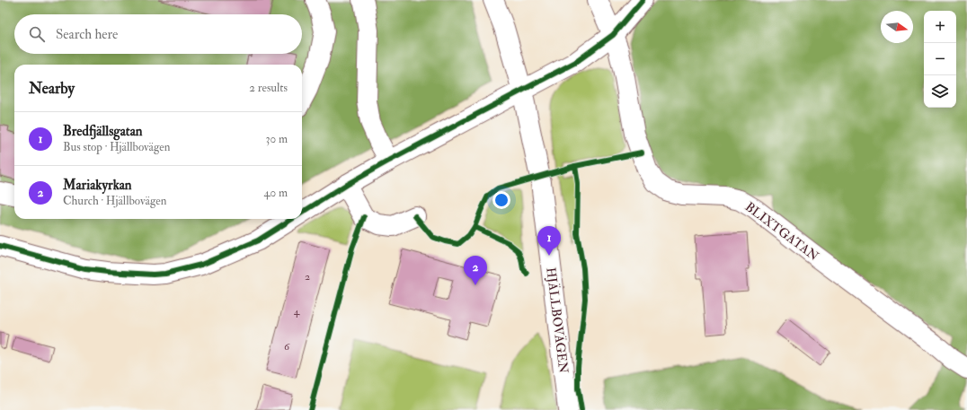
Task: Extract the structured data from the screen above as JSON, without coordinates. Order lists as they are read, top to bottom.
{
  "streets": {
    "street": ["BLIXTGATAN", "HJÄLLBOVÄGEN"]
  },
  "house_numbers": ["2", "4", "6"],
  "north": "right",
  "page": {
    "map_buttons": ["+", "−"],
    "search": "Search here",
    "heading": ["Nearby", "2 results"],
    "list": [
      {
        "mark": "1",
        "name": "Bredfjällsgatan",
        "note": "Bus stop · Hjällbovägen",
        "value": "30 m"
      },
      {
        "mark": "2",
        "name": "Mariakyrkan",
        "note": "Church · Hjällbovägen",
        "value": "40 m"
      }
    ],
    "pins": ["1", "2"]
  }
}
